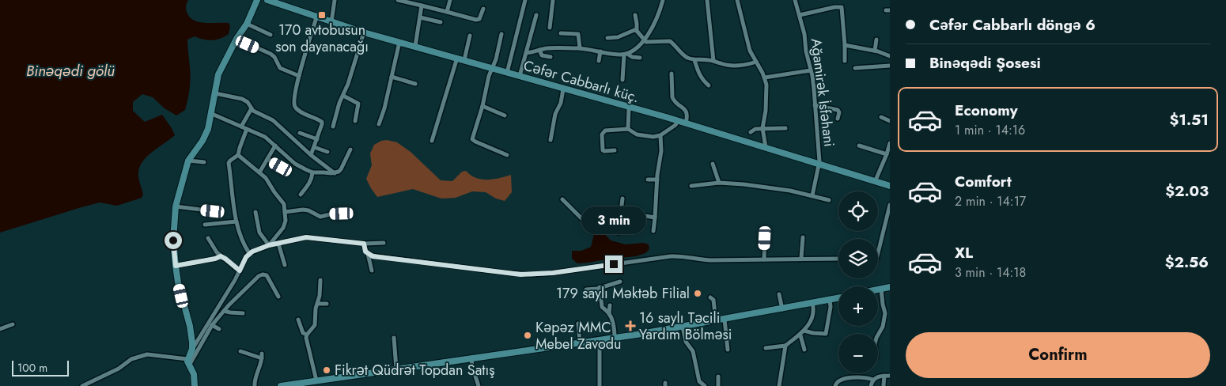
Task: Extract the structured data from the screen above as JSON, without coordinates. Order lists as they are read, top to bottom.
{
  "streets": {
    "street": ["Cəfər Cabbarlı küç.", "Ağamirək İsfəhani"]
  },
  "crossings": [
    ["Cəfər Cabbarlı küç.", "Ağamirək İsfəhani"]
  ],
  "water": ["Binəqədi gölü"],
  "places": {
    "transit": ["170 avtobusun son dayanacağı"],
    "other": ["179 saylı Məktəb Filial", "Kəpəz MMC Mebel Zavodu", "Fikrət Qüdrət Topdan Satış"],
    "health": ["16 saylı Təcili Yardım Bölməsi"]
  },
  "scale_bar": "100 m",
  "page": {
    "banner": ["Cəfər Cabbarlı döngə 6", "Binəqədi Şosesi"],
    "list": [
      {
        "name": "Economy",
        "note": "1 min · 14:16",
        "value": "$1.51"
      },
      {
        "name": "Comfort",
        "note": "2 min · 14:17",
        "value": "$2.03"
      },
      {
        "name": "XL",
        "note": "3 min · 14:18",
        "value": "$2.56"
      }
    ],
    "map_buttons": ["+", "−"],
    "bubble": "3 min",
    "buttons": "Confirm",
    "scale": "100 m"
  }
}
